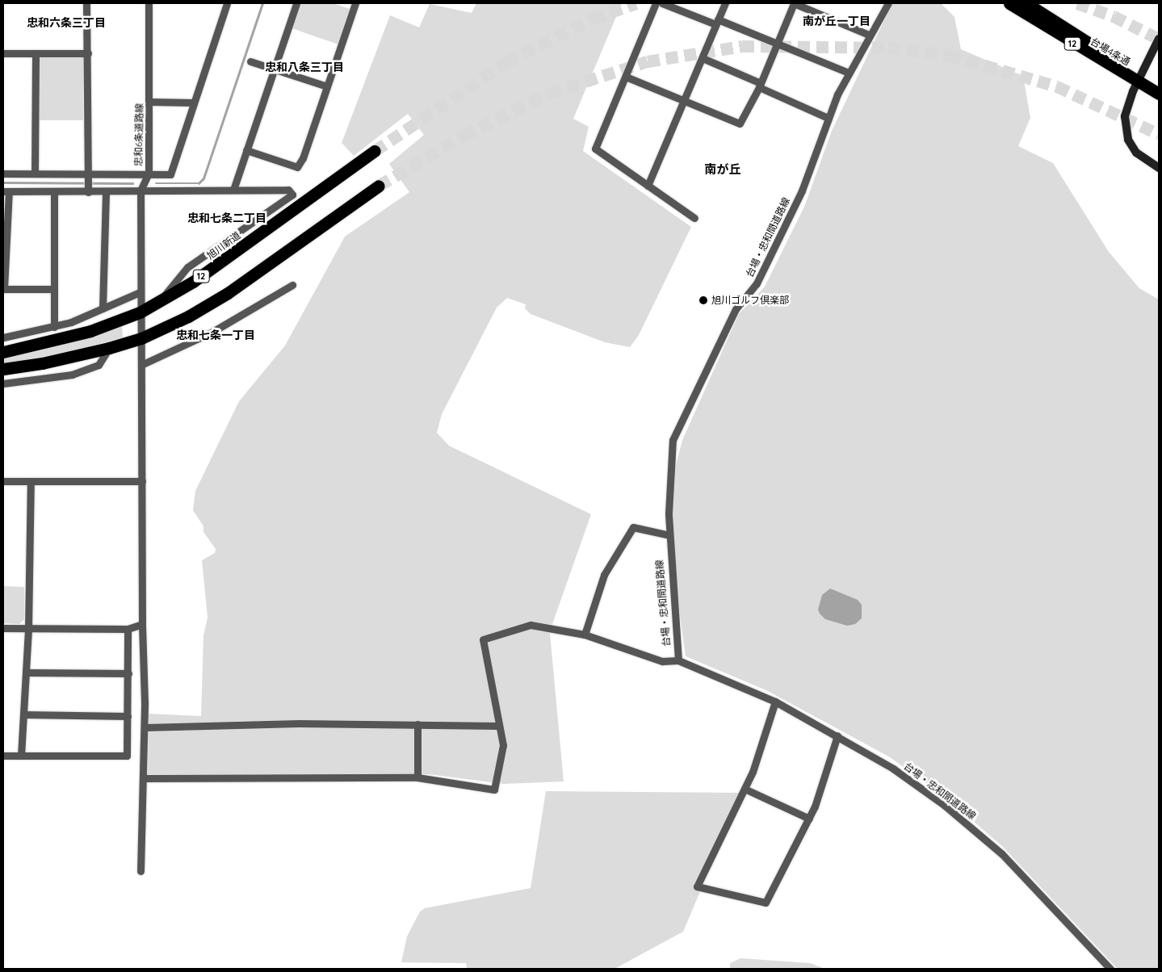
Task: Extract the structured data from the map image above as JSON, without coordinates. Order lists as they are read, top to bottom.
{
  "streets": {
    "highway": ["12", "台場4条通", "旭川新道"],
    "street": ["忠和6条道路線", "台場・忠和間道路線"]
  },
  "crossings": [
    ["忠和6条道路線", "旭川新道"]
  ],
  "districts": [
    "南が丘一丁目",
    "忠和六条三丁目",
    "忠和八条三丁目",
    "南が丘",
    "忠和七条二丁目",
    "忠和七条一丁目"
  ],
  "places": ["旭川ゴルフ倶楽部"]
}
